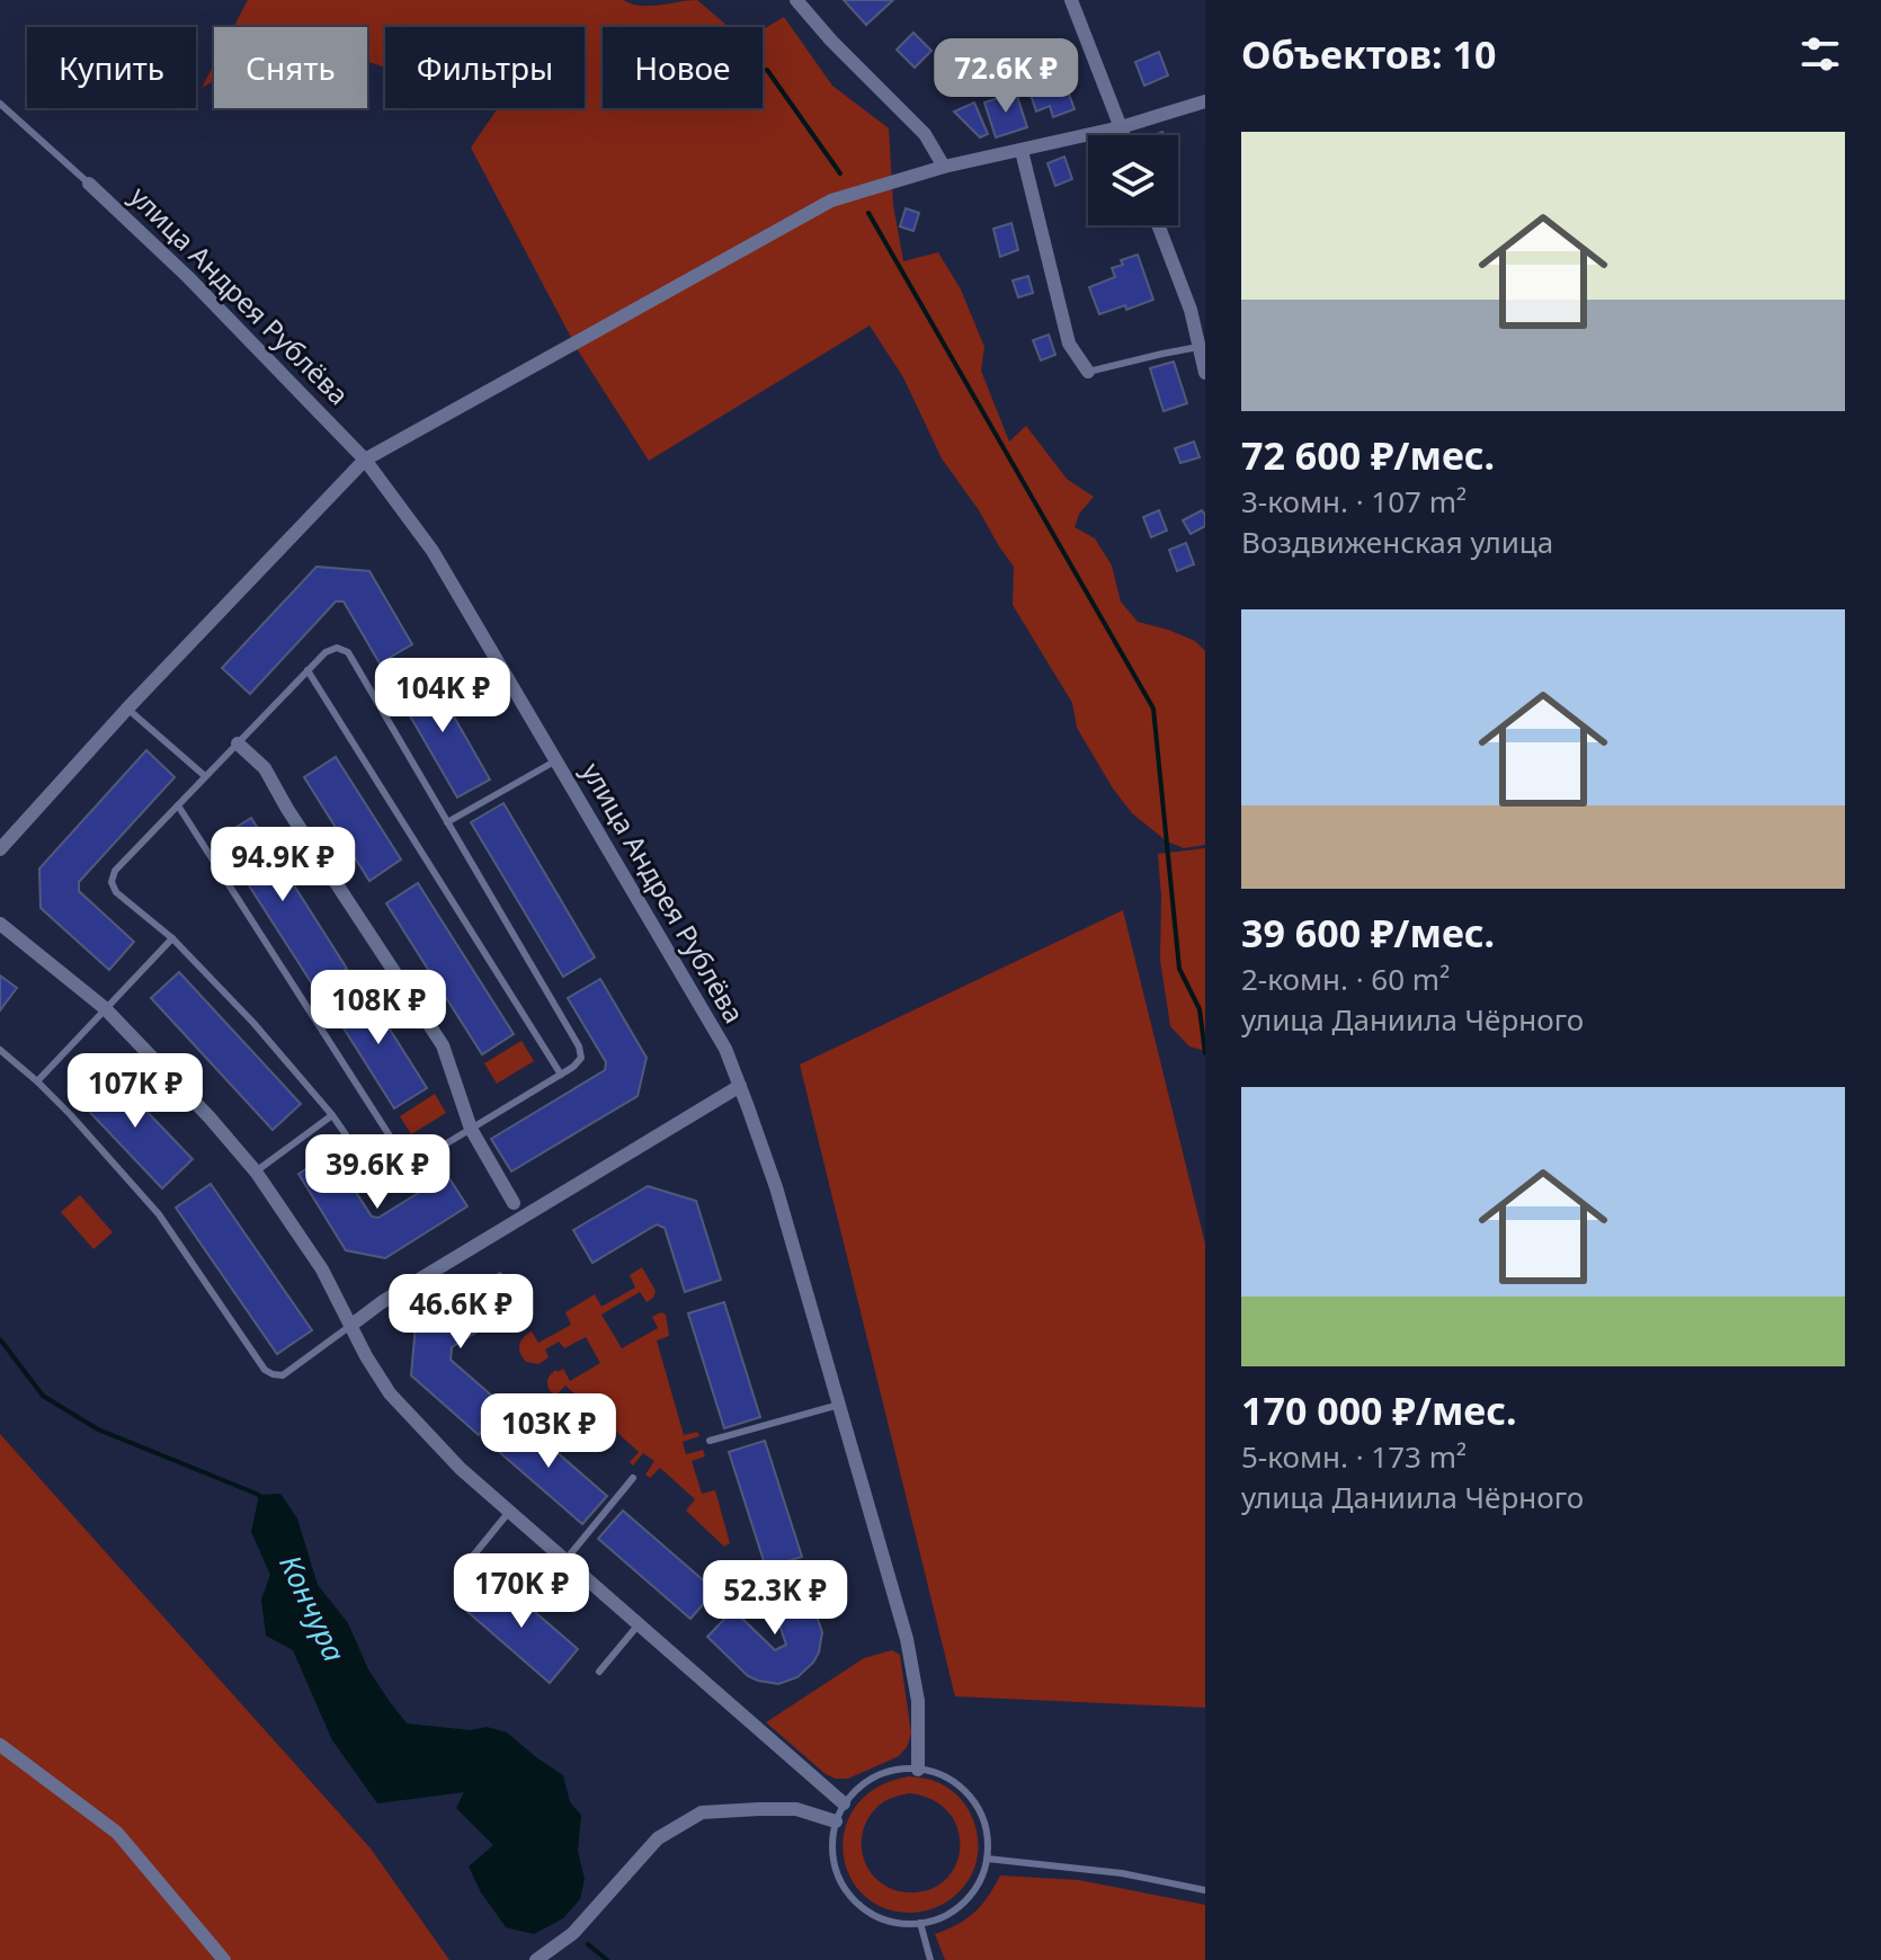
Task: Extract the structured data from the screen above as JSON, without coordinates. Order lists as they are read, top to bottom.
{
  "streets": {
    "street": ["улица Андрея Рублёва"]
  },
  "water": ["Кончура"],
  "page": {
    "heading": "Объектов: 10",
    "chip": [
      "Купить",
      "Снять",
      "Фильтры",
      "Новое"
    ],
    "price": [
      "72.6K ₽",
      "104K ₽",
      "94.9K ₽",
      "108K ₽",
      "107K ₽",
      "39.6K ₽",
      "46.6K ₽",
      "103K ₽",
      "170K ₽",
      "52.3K ₽"
    ],
    "list": [
      {
        "name": "72 600 ₽/мес.",
        "note": "3-комн. · 107 m² · Воздвиженская улица"
      },
      {
        "name": "39 600 ₽/мес.",
        "note": "2-комн. · 60 m² · улица Даниила Чёрного"
      },
      {
        "name": "170 000 ₽/мес.",
        "note": "5-комн. · 173 m² · улица Даниила Чёрного"
      }
    ]
  }
}
